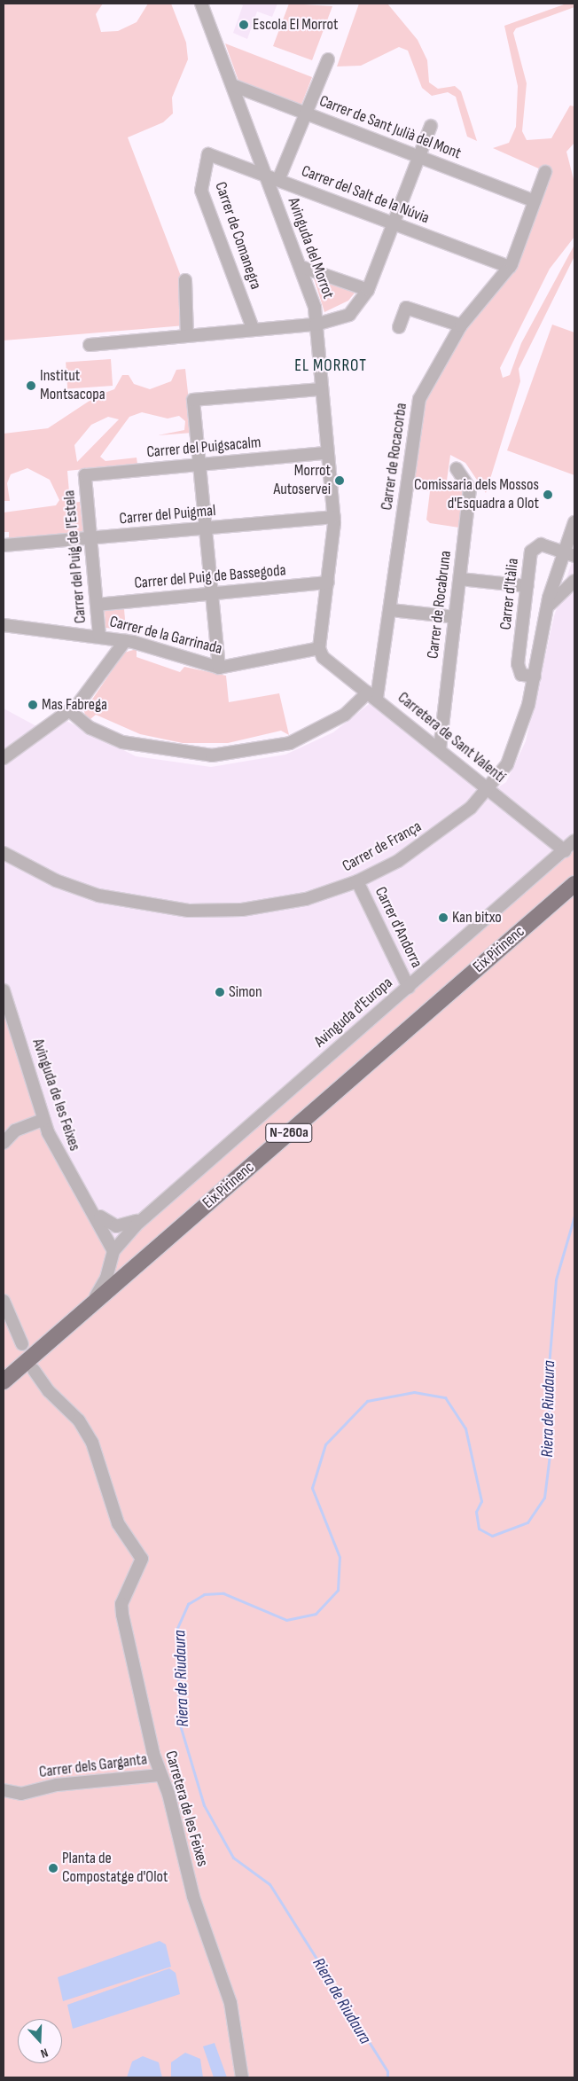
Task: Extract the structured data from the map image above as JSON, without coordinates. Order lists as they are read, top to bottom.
{
  "streets": {
    "main road": ["Eix Pirinenc", "N-260a"],
    "street": [
      "Carrer de Sant Julià del Mont",
      "Carrer del Salt de la Núvia",
      "Carrer de Comanegra",
      "Avinguda del Morrot",
      "Carrer del Puigsacalm",
      "Carrer de Rocacorba",
      "Carrer del Puigmal",
      "Carrer del Puig de l'Estela",
      "Carrer del Puig de Bassegoda",
      "Carrer d'Itàlia",
      "Carrer de Rocabruna",
      "Carrer de la Garrinada",
      "Carretera de Sant Valentí",
      "Carrer de França",
      "Carrer d'Andorra",
      "Avinguda d'Europa",
      "Avinguda de les Feixes",
      "Carrer dels Garganta",
      "Carretera de les Feixes"
    ]
  },
  "crossings": [
    ["Carrer de Sant Julià del Mont", "Avinguda del Morrot"],
    ["Carrer de Sant Julià del Mont", "Carrer de Rocacorba"],
    ["Carrer del Salt de la Núvia", "Carrer de Comanegra"],
    ["Carrer del Salt de la Núvia", "Avinguda del Morrot"],
    ["Carrer del Salt de la Núvia", "Carrer de Rocacorba"],
    ["Avinguda del Morrot", "Carrer del Puigsacalm"],
    ["Avinguda del Morrot", "Carrer del Puigmal"],
    ["Avinguda del Morrot", "Carrer del Puig de Bassegoda"],
    ["Avinguda del Morrot", "Carrer de la Garrinada"],
    ["Avinguda del Morrot", "Carretera de Sant Valentí"],
    ["Carrer del Puigsacalm", "Carrer del Puig de l'Estela"],
    ["Carrer de Rocacorba", "Carretera de Sant Valentí"],
    ["Carrer del Puigmal", "Carrer del Puig de l'Estela"],
    ["Carrer del Puig de l'Estela", "Carrer del Puig de Bassegoda"],
    ["Carrer del Puig de l'Estela", "Carrer de la Garrinada"],
    ["Carrer d'Itàlia", "Carrer de França"],
    ["Carrer de Rocabruna", "Carretera de Sant Valentí"],
    ["Carrer de la Garrinada", "Carretera de Sant Valentí"],
    ["Carretera de Sant Valentí", "Carrer de França"],
    ["Carretera de Sant Valentí", "Avinguda d'Europa"],
    ["Carrer de França", "Carrer d'Andorra"],
    ["Carrer d'Andorra", "Avinguda d'Europa"],
    ["Eix Pirinenc", "Avinguda d'Europa"],
    ["Avinguda d'Europa", "Avinguda de les Feixes"],
    ["Carrer dels Garganta", "Carretera de les Feixes"]
  ],
  "districts": ["EL MORROT"],
  "water": ["Riera de Riudaura"],
  "places": [
    "Escola El Morrot",
    "Institut Montsacopa",
    "Morrot Autoservei",
    "Comissaria dels Mossos d'Esquadra a Olot",
    "Mas Fabrega",
    "Kan bitxo",
    "Simon",
    "Planta de Compostatge d'Olot"
  ],
  "north": "bottom"
}
